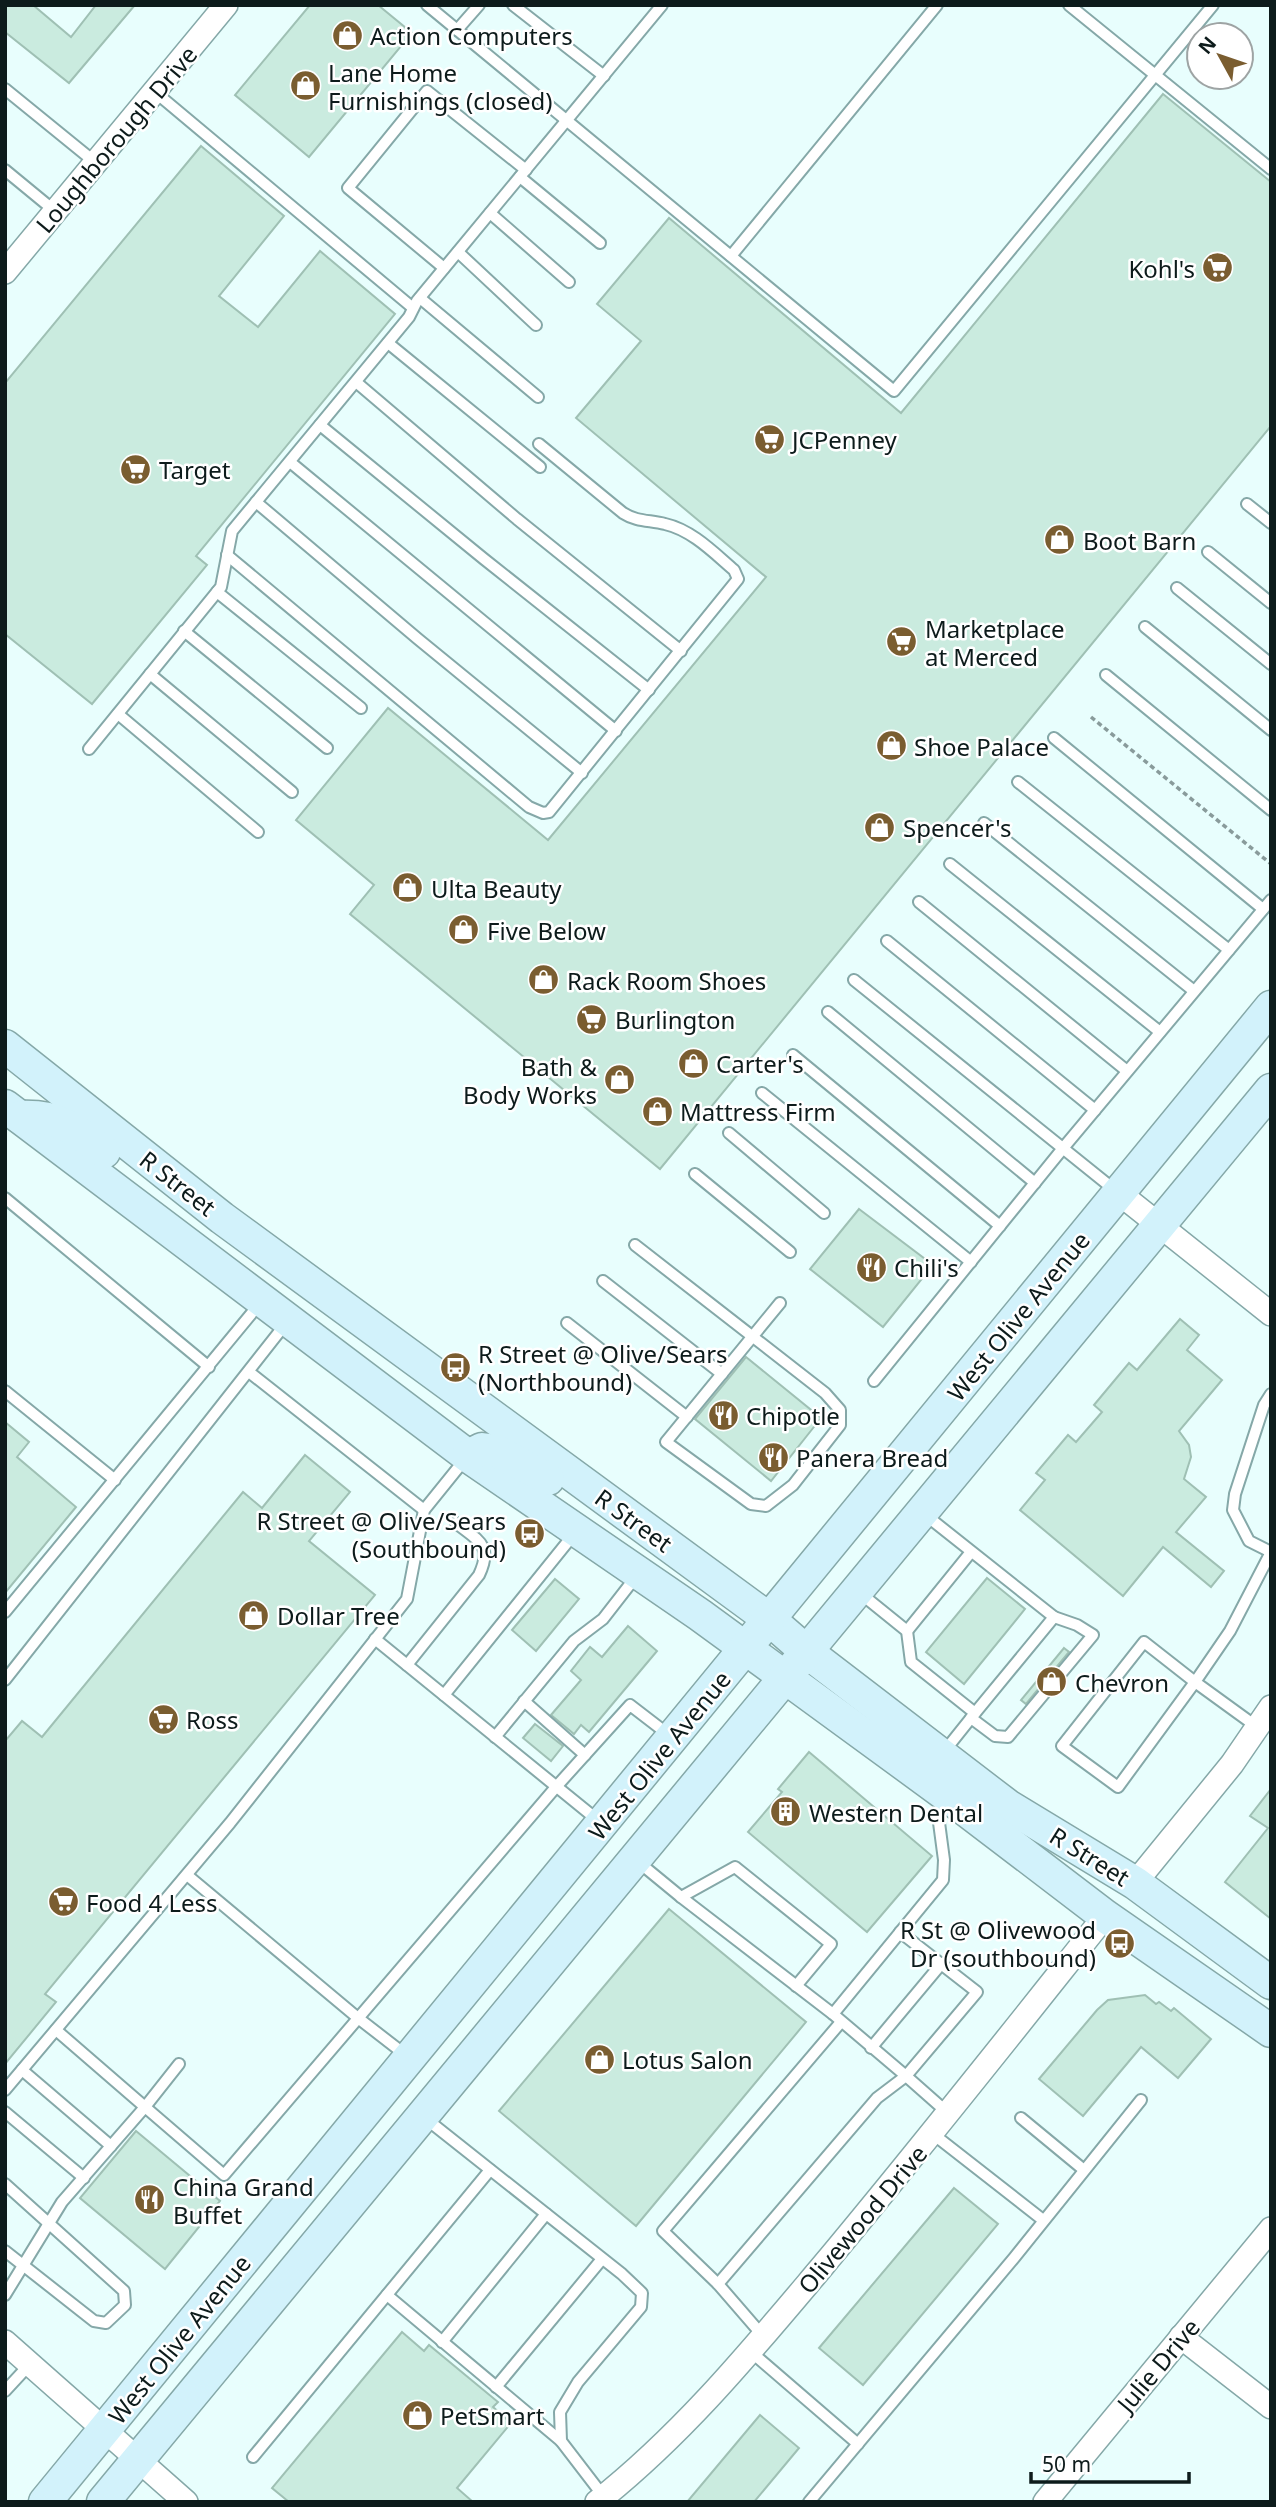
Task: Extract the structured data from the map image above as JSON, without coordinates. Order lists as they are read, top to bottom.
{
  "streets": {
    "street": [
      "Loughborough Drive",
      "R Street",
      "West Olive Avenue",
      "Olivewood Drive",
      "Julie Drive"
    ]
  },
  "crossings": [
    ["R Street", "West Olive Avenue"],
    ["R Street", "Olivewood Drive"]
  ],
  "places": {
    "shop": [
      "Action Computers",
      "Lane Home Furnishings (closed)",
      "Boot Barn",
      "Shoe Palace",
      "Spencer's",
      "Ulta Beauty",
      "Five Below",
      "Rack Room Shoes",
      "Carter's",
      "Bath & Body Works",
      "Mattress Firm",
      "Dollar Tree",
      "Chevron",
      "Lotus Salon",
      "PetSmart"
    ],
    "supermarket": [
      "Kohl's",
      "JCPenney",
      "Target",
      "Marketplace at Merced",
      "Burlington",
      "Ross",
      "Food 4 Less"
    ],
    "restaurant": [
      "Chili's",
      "Chipotle",
      "Panera Bread",
      "China Grand Buffet"
    ],
    "bus stop": ["R Street @ Olive/Sears (Northbound)", "R Street @ Olive/Sears (Southbound)", "R St @ Olivewood Dr (southbound)"],
    "building": ["Western Dental"]
  },
  "scale_bar": "50 m",
  "north": "top left"
}
